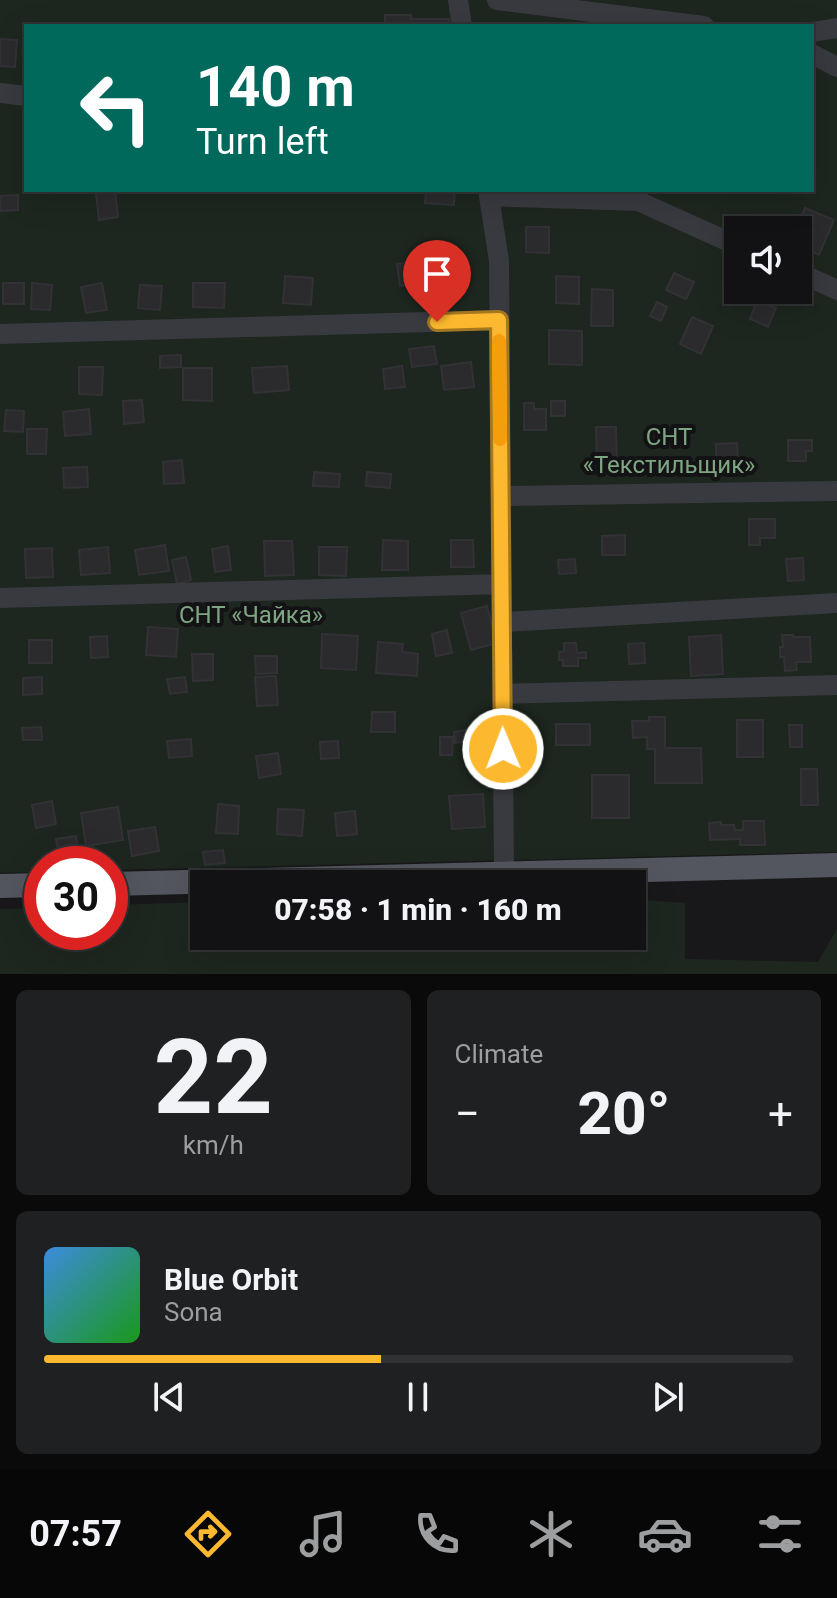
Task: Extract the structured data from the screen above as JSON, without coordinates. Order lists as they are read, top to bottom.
{
  "parks": ["СНТ «Текстильщик»", "СНТ «Чайка»"],
  "page": {
    "turn": ["140 m", "Turn left"],
    "limit": "30",
    "trip": "07:58 · 1 min · 160 m",
    "tile": [
      ["22", "km/h"],
      "Climate"
    ],
    "heat": ["−", "20°", "+"],
    "song": ["Blue Orbit", "Sona"],
    "tabs": "07:57"
  }
}
